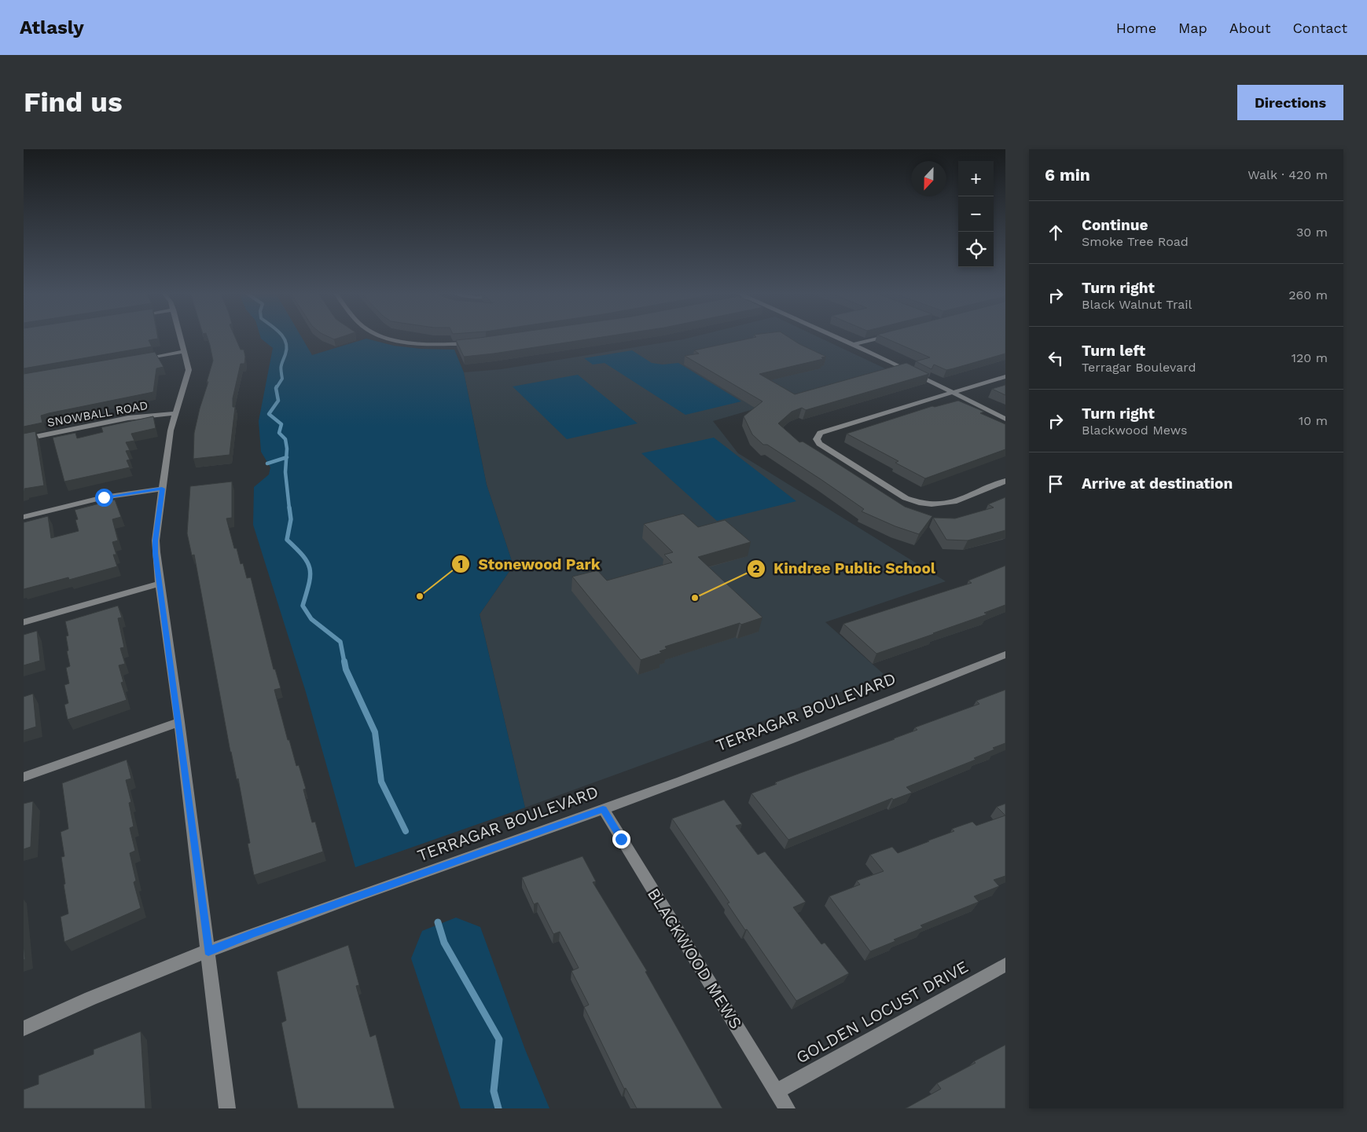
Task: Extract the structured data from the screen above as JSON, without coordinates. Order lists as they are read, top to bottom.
{
  "streets": {
    "street": [
      "SNOWBALL ROAD",
      "TERRAGAR BOULEVARD",
      "BLACKWOOD MEWS",
      "GOLDEN LOCUST DRIVE"
    ]
  },
  "crossings": [
    ["TERRAGAR BOULEVARD", "BLACKWOOD MEWS"],
    ["BLACKWOOD MEWS", "GOLDEN LOCUST DRIVE"]
  ],
  "places": ["Stonewood Park", "Kindree Public School"],
  "north": "bottom",
  "page": {
    "header": "Atlasly",
    "nav": [
      "Home",
      "Map",
      "About",
      "Contact"
    ],
    "buttons": "Directions",
    "title": "Find us",
    "heading": ["6 min", "Walk · 420 m"],
    "map_buttons": ["+", "−"],
    "list": [
      ["Continue", "Smoke Tree Road", "30 m"],
      ["Turn right", "Black Walnut Trail", "260 m"],
      ["Turn left", "Terragar Boulevard", "120 m"],
      ["Turn right", "Blackwood Mews", "10 m"],
      "Arrive at destination"
    ]
  }
}
